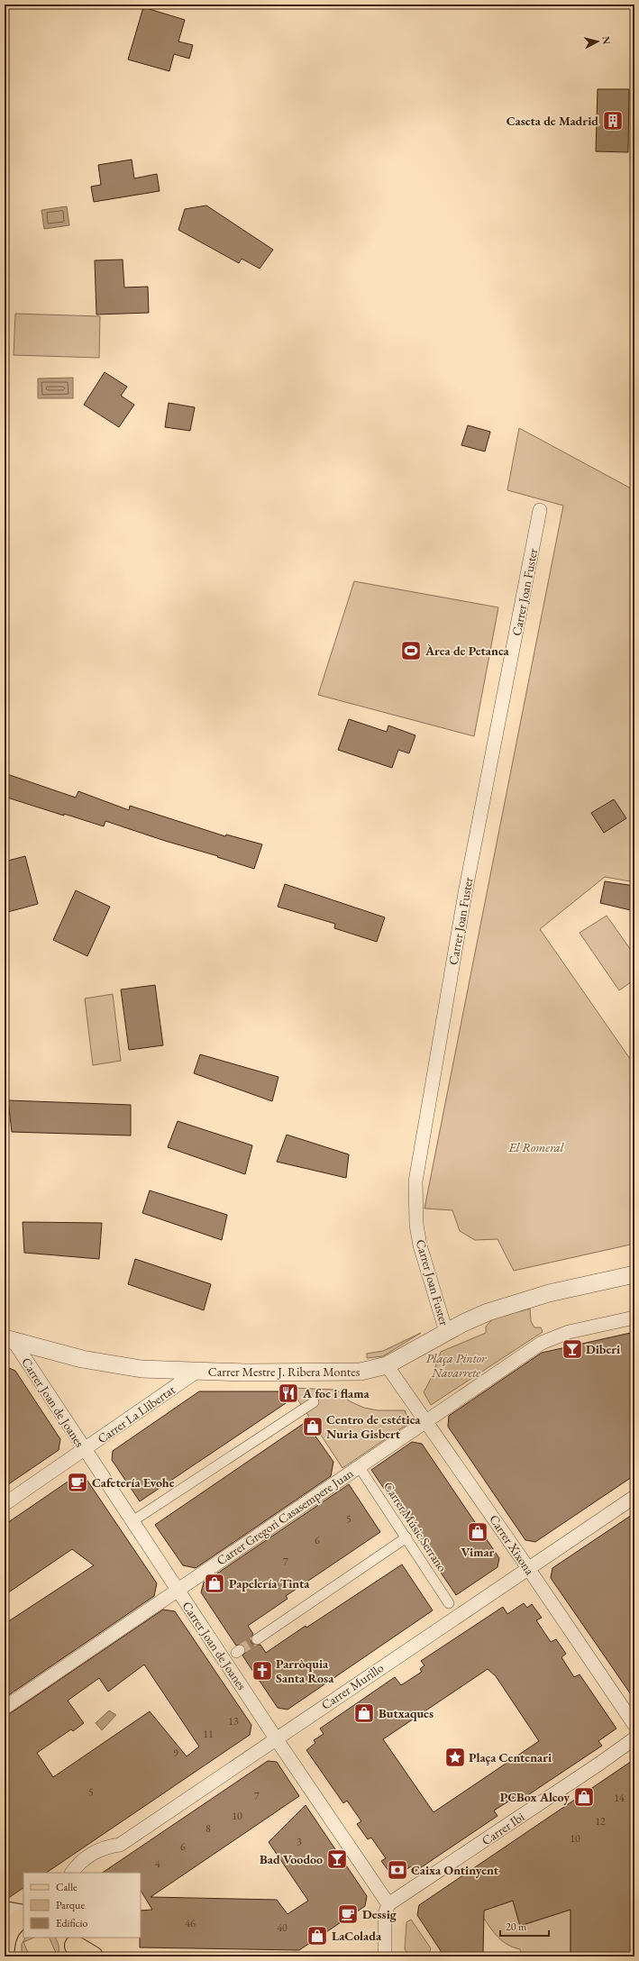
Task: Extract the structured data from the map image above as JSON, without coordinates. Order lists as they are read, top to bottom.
{
  "streets": {
    "street": [
      "Carrer Joan Fuster",
      "Carrer Mestre J. Ribera Montes",
      "Carrer Joan de Joanes",
      "Carrer La Llibertat",
      "Carrer Gregori Casasempere Juan",
      "Carrer Músic Serrano",
      "Carrer Xixona",
      "Carrer Murillo",
      "Carrer Ibi"
    ]
  },
  "crossings": [
    ["Carrer Joan Fuster", "Carrer Mestre J. Ribera Montes"],
    ["Carrer Mestre J. Ribera Montes", "Carrer Joan de Joanes"],
    ["Carrer Mestre J. Ribera Montes", "Carrer La Llibertat"],
    ["Carrer Mestre J. Ribera Montes", "Carrer Xixona"],
    ["Carrer Joan de Joanes", "Carrer La Llibertat"],
    ["Carrer Joan de Joanes", "Carrer Gregori Casasempere Juan"],
    ["Carrer Joan de Joanes", "Carrer Murillo"],
    ["Carrer Joan de Joanes", "Carrer Ibi"],
    ["Carrer Gregori Casasempere Juan", "Carrer Músic Serrano"],
    ["Carrer Gregori Casasempere Juan", "Carrer Xixona"],
    ["Carrer Xixona", "Carrer Murillo"]
  ],
  "parks": ["El Romeral", "Plaça Pintor Navarrete"],
  "places": {
    "building": ["Caseta de Madrid"],
    "sports": ["Àrea de Petanca"],
    "bar": ["Diberi", "Bad Voodoo"],
    "restaurant": ["A foc i flama"],
    "shop": [
      "Centro de estética Nuria Gisbert",
      "Vimar",
      "Papelería Tinta",
      "Butxaques",
      "PCBox Alcoy",
      "LaColada"
    ],
    "cafe": ["Cafetería Evohe", "Dessig"],
    "church": ["Parròquia Santa Rosa"],
    "place": ["Plaça Centenari"],
    "bank": ["Caixa Ontinyent"]
  },
  "house_numbers": [
    "5",
    "6",
    "7",
    "13",
    "11",
    "9",
    "5",
    "7",
    "14",
    "10",
    "12",
    "8",
    "10",
    "3",
    "6",
    "4",
    "46",
    "40"
  ],
  "legend": ["Calle", "Parque", "Edificio"],
  "scale_bar": "20 m",
  "north": "right"
}
